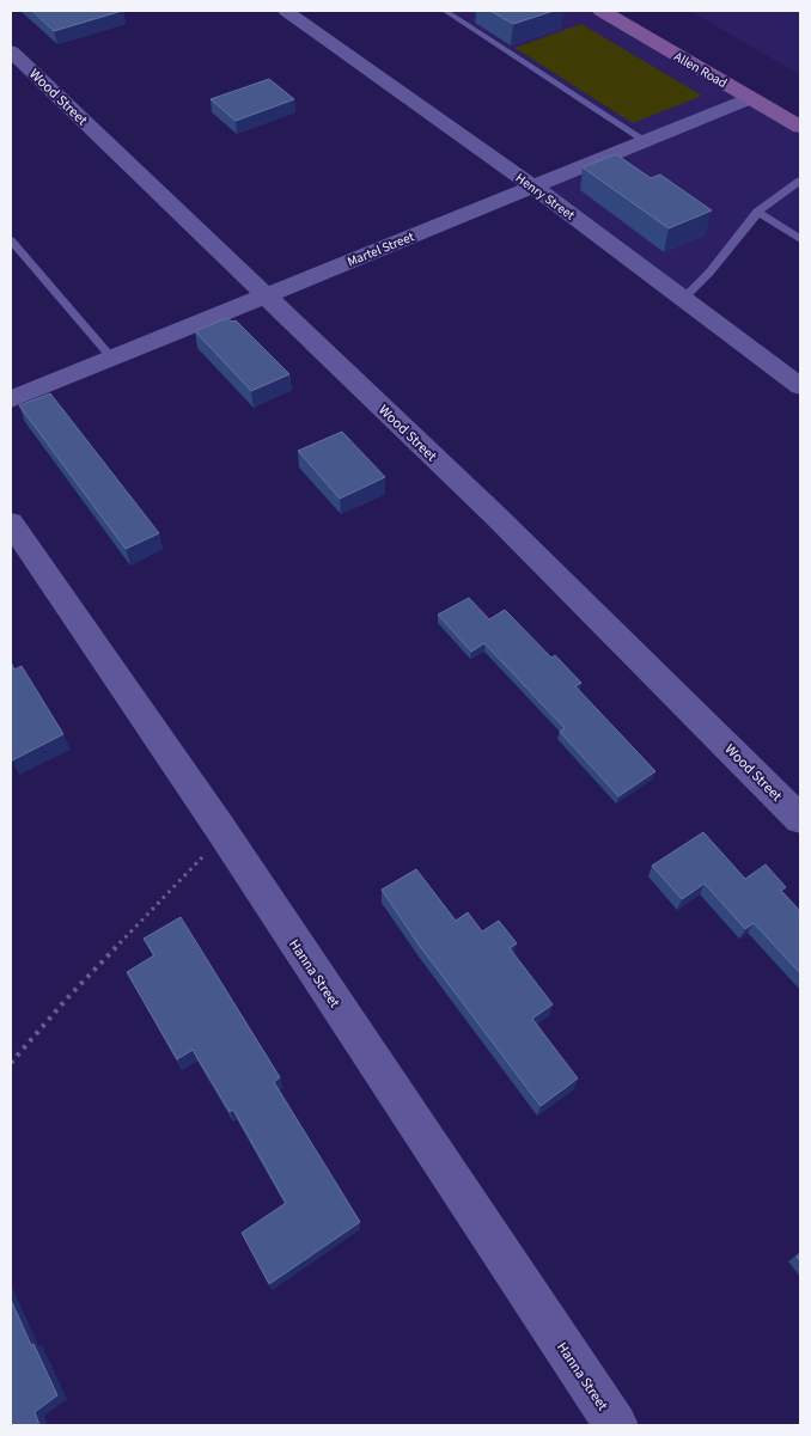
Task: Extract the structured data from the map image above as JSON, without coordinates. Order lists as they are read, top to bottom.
{
  "streets": {
    "main road": ["Allen Road"],
    "street": [
      "Wood Street",
      "Henry Street",
      "Martel Street",
      "Hanna Street"
    ]
  },
  "crossings": [
    ["Allen Road", "Martel Street"],
    ["Wood Street", "Martel Street"],
    ["Henry Street", "Martel Street"]
  ]
}
